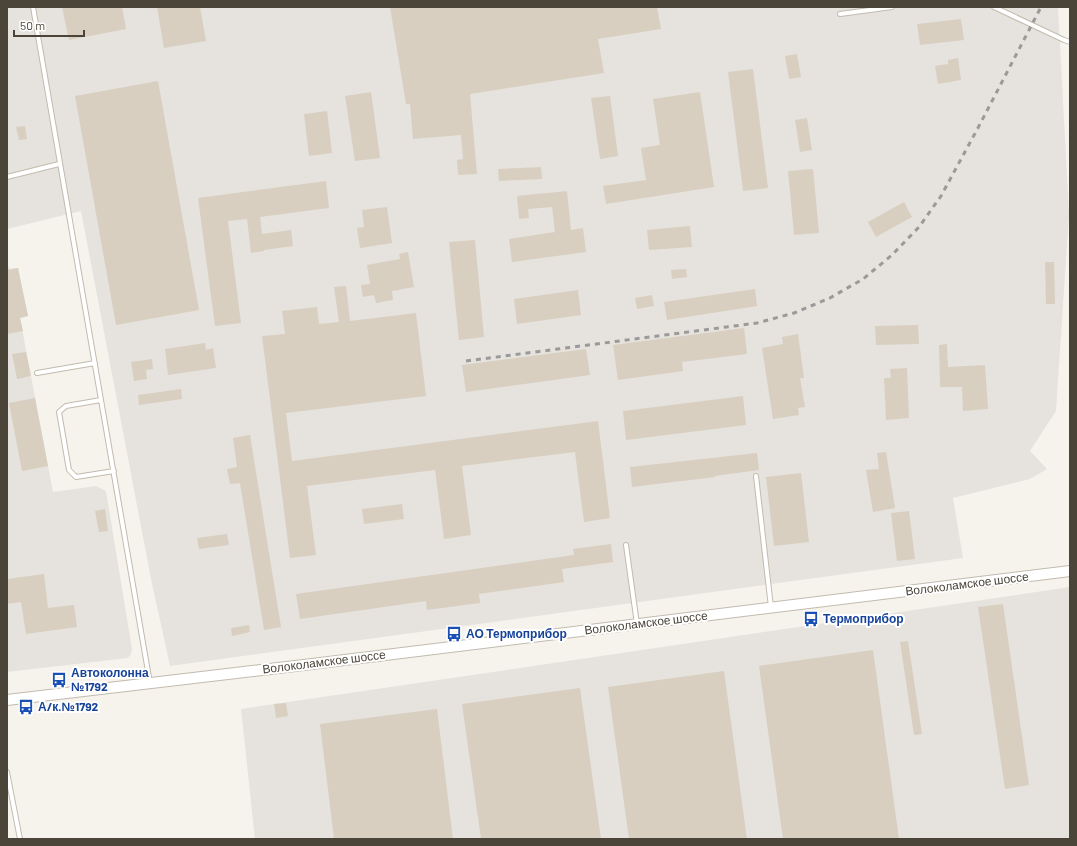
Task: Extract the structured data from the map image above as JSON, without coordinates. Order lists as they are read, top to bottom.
{
  "streets": {
    "street": ["Волоколамское шоссе"]
  },
  "places": {
    "bus stop": [
      "Термоприбор",
      "АО Термоприбор",
      "Автоколонна №1792",
      "А/к.№1792"
    ]
  },
  "scale_bar": "50 m"
}
